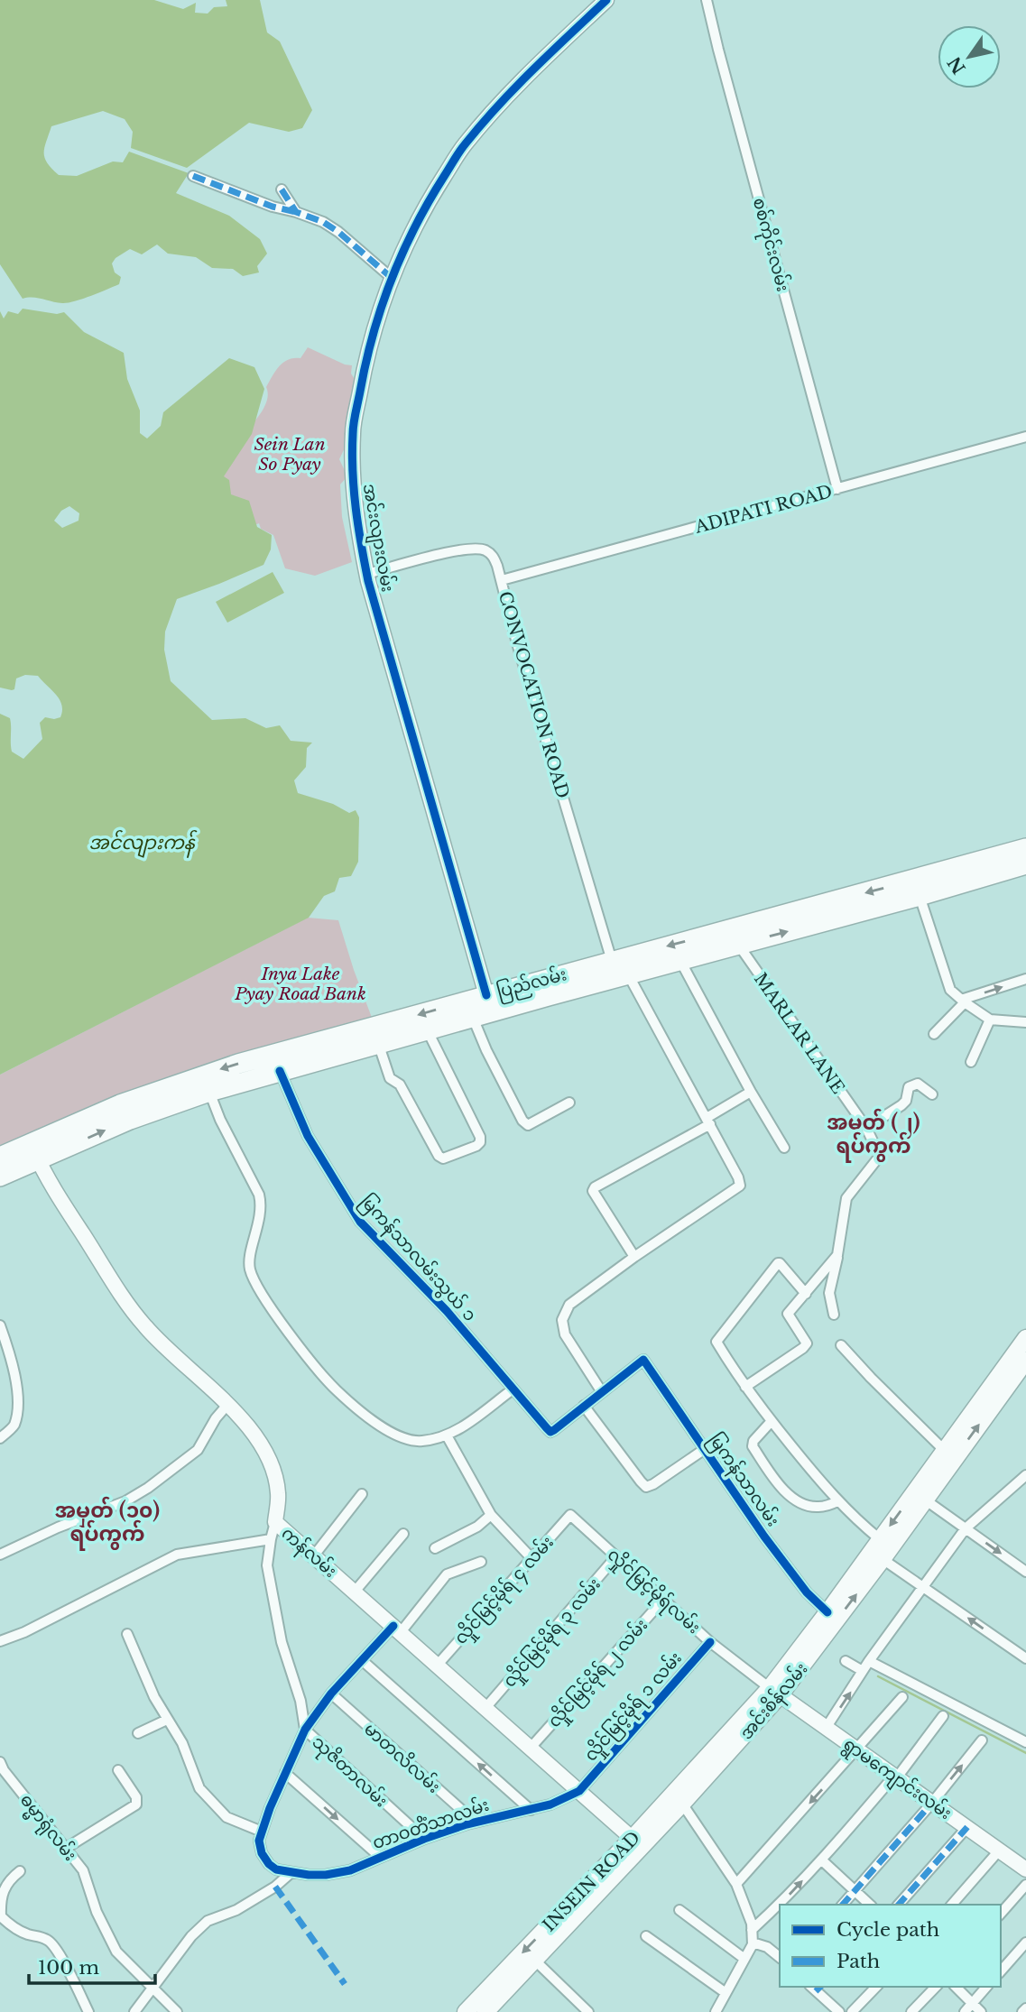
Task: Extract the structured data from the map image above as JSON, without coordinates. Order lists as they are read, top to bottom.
{
  "streets": {
    "highway": ["ပြည်လမ်း"],
    "main road": [
      "အင်းလျားလမ်း",
      "ကန်လမ်း",
      "အင်းစိန်လမ်း",
      "ရွာမကျောင်းလမ်း",
      "INSEIN ROAD"
    ],
    "street": [
      "စစ်ကိုင်းလမ်း",
      "ADIPATI ROAD",
      "CONVOCATION ROAD",
      "MARLAR LANE",
      "မြကန်သာလမ်းသွယ် ၁",
      "မြကန်သာလမ်း",
      "လှိုင်မြင့်မိုရ် ၄ လမ်း",
      "လှိုင်မြင့်မိုရ်လမ်း",
      "လှိုင်မြင့်မိုရ် ၃ လမ်း",
      "လှိုင်မြင့်မိုရ် ၂ လမ်း",
      "လှိုင်မြင့်မိုရ် ၁ လမ်း",
      "မာတလိလမ်း",
      "သုဇိတာလမ်း",
      "တာဝတိံသာလမ်း",
      "ဓမ္မာရုံလမ်း"
    ]
  },
  "crossings": [
    ["စစ်ကိုင်းလမ်း", "ADIPATI ROAD"],
    ["ADIPATI ROAD", "CONVOCATION ROAD"],
    ["အင်းလျားလမ်း", "CONVOCATION ROAD"],
    ["အင်းလျားလမ်း", "ပြည်လမ်း"],
    ["CONVOCATION ROAD", "ပြည်လမ်း"],
    ["ပြည်လမ်း", "MARLAR LANE"],
    ["ပြည်လမ်း", "မြကန်သာလမ်းသွယ် ၁"],
    ["ပြည်လမ်း", "ကန်လမ်း"],
    ["မြကန်သာလမ်း", "အင်းစိန်လမ်း"],
    ["ကန်လမ်း", "လှိုင်မြင့်မိုရ် ၄ လမ်း"],
    ["ကန်လမ်း", "လှိုင်မြင့်မိုရ် ၃ လမ်း"],
    ["ကန်လမ်း", "လှိုင်မြင့်မိုရ် ၂ လမ်း"],
    ["ကန်လမ်း", "လှိုင်မြင့်မိုရ် ၁ လမ်း"],
    ["ကန်လမ်း", "တာဝတိံသာလမ်း"],
    ["ကန်လမ်း", "INSEIN ROAD"],
    ["လှိုင်မြင့်မိုရ် ၄ လမ်း", "လှိုင်မြင့်မိုရ်လမ်း"],
    ["လှိုင်မြင့်မိုရ်လမ်း", "လှိုင်မြင့်မိုရ် ၃ လမ်း"],
    ["လှိုင်မြင့်မိုရ်လမ်း", "လှိုင်မြင့်မိုရ် ၂ လမ်း"],
    ["လှိုင်မြင့်မိုရ်လမ်း", "အင်းစိန်လမ်း"],
    ["လှိုင်မြင့်မိုရ်လမ်း", "လှိုင်မြင့်မိုရ် ၁ လမ်း"],
    ["လှိုင်မြင့်မိုရ်လမ်း", "ရွာမကျောင်းလမ်း"],
    ["အင်းစိန်လမ်း", "ရွာမကျောင်းလမ်း"],
    ["အင်းစိန်လမ်း", "INSEIN ROAD"],
    ["လှိုင်မြင့်မိုရ် ၁ လမ်း", "တာဝတိံသာလမ်း"],
    ["မာတလိလမ်း", "တာဝတိံသာလမ်း"],
    ["သုဇိတာလမ်း", "တာဝတိံသာလမ်း"]
  ],
  "districts": ["အမှတ် (၂) ရပ်ကွက်", "အမှတ် (၁၀) ရပ်ကွက်"],
  "water": ["အင်လျားကန်"],
  "parks": ["Sein Lan So Pyay", "Inya Lake Pyay Road Bank"],
  "legend": ["Cycle path", "Path"],
  "scale_bar": "100 m",
  "north": "bottom left"
}
